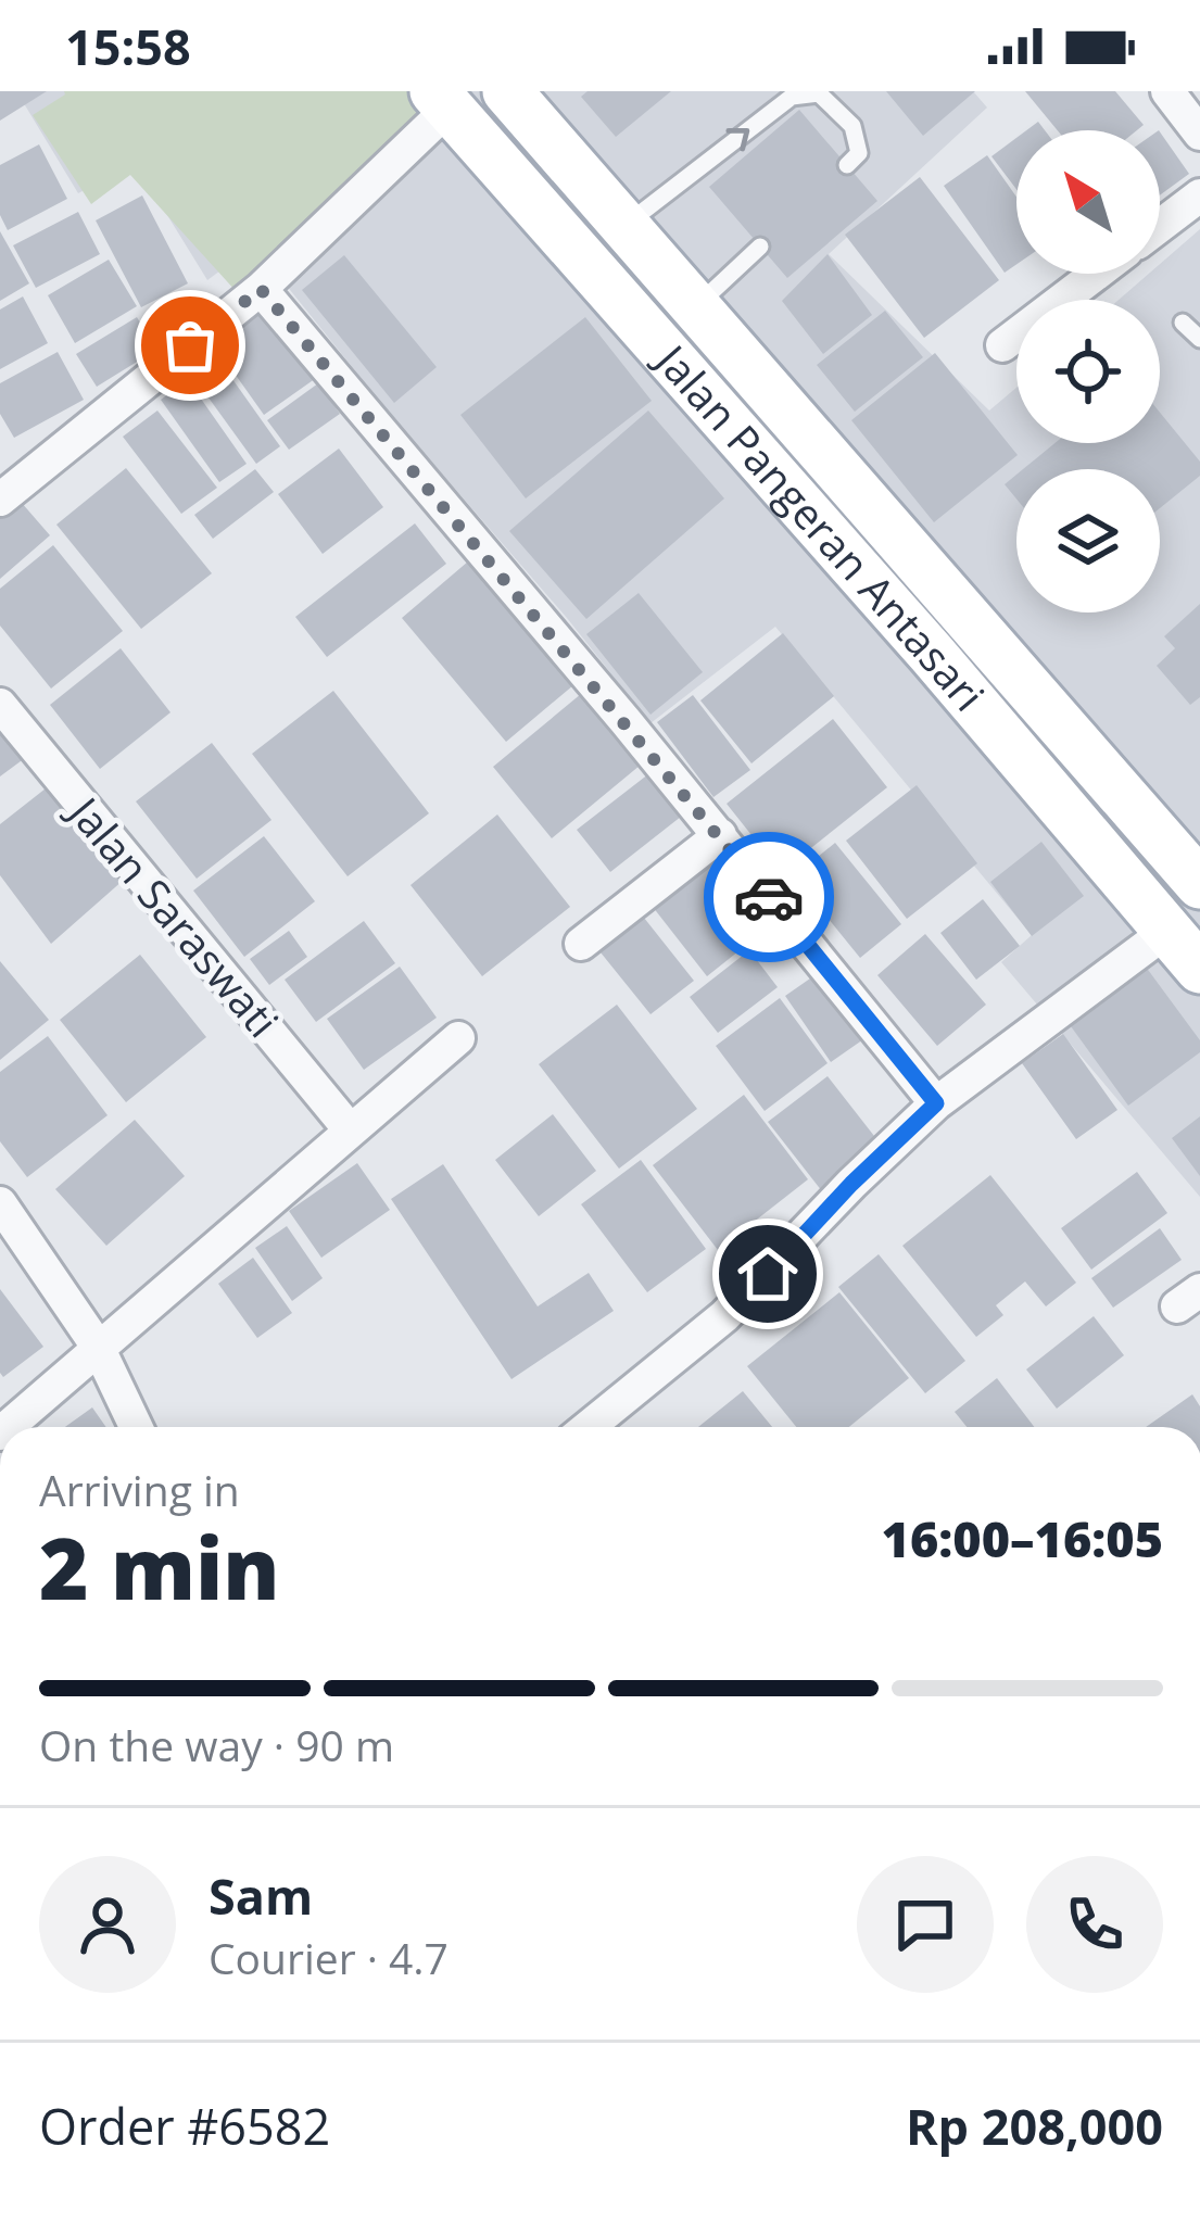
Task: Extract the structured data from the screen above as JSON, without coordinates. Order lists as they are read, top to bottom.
{
  "streets": {
    "main road": ["Jalan Pangeran Antasari"],
    "street": ["Jalan Saraswati"]
  },
  "north": "top left",
  "page": {
    "status": "15:58",
    "heading": ["2 min", "Arriving in", "16:00–16:05"],
    "panel": [
      "Sam",
      "Courier · 4.7",
      "Order #6582",
      "Rp 208,000"
    ],
    "bar": "On the way · 90 m"
  }
}
